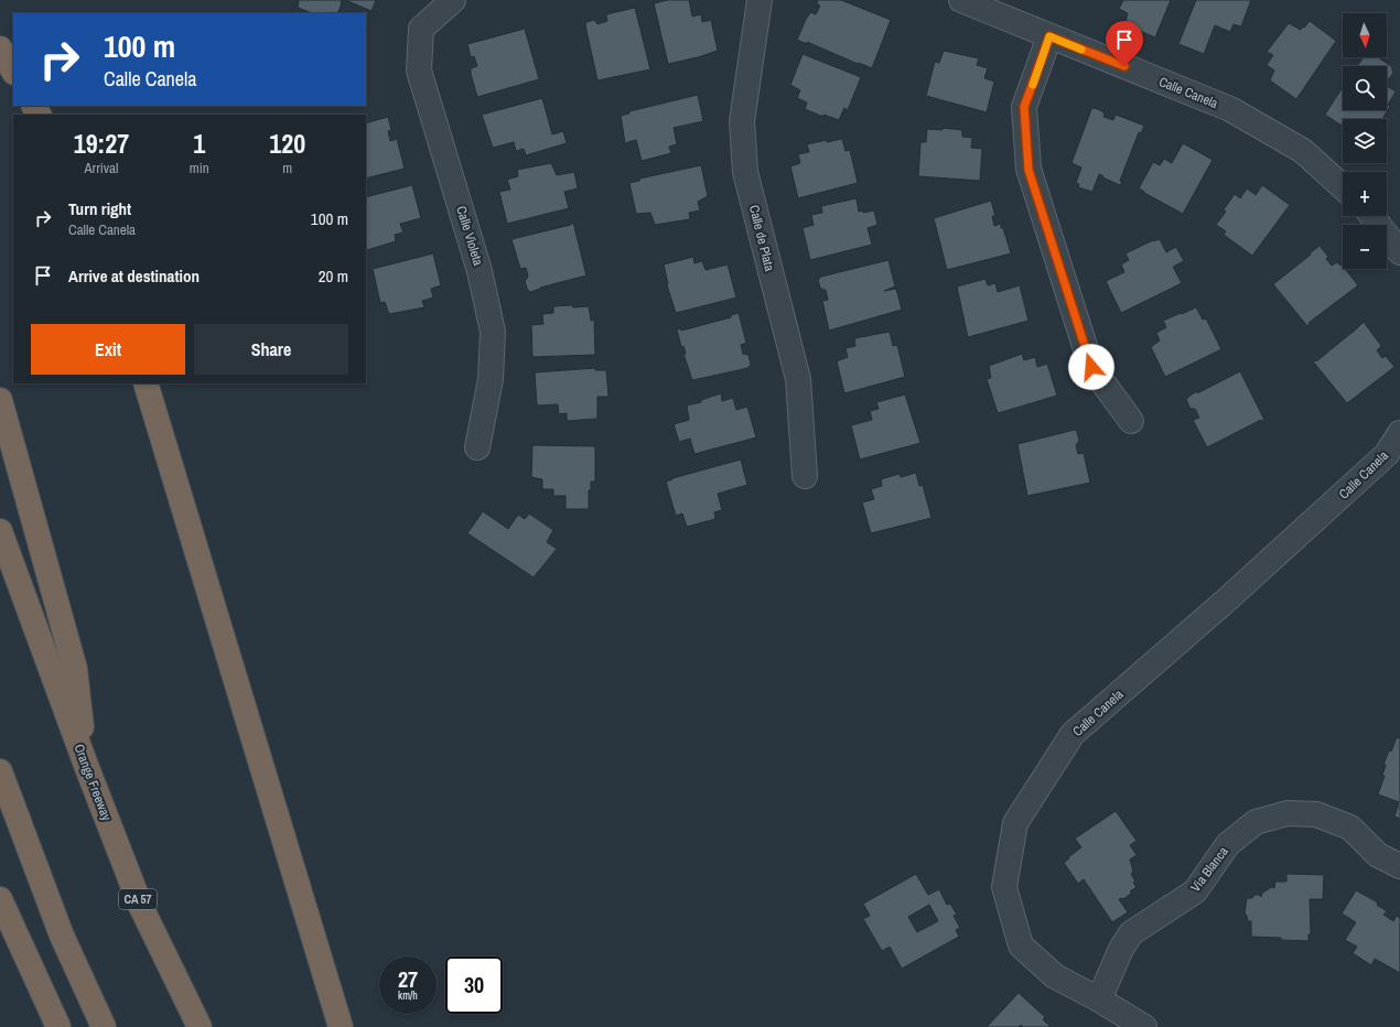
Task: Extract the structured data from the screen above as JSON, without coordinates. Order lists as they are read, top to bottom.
{
  "streets": {
    "highway": ["Orange Freeway", "CA 57"],
    "street": [
      "Calle Canela",
      "Calle Violeta",
      "Calle de Plata",
      "Via Blanca"
    ]
  },
  "crossings": [
    ["Calle Canela", "Via Blanca"]
  ],
  "north": "bottom",
  "page": {
    "map_buttons": ["+", "−"],
    "turn": ["100 m", "Calle Canela"],
    "eta": [
      "19:27",
      "Arrival",
      "1",
      "min",
      "120",
      "m"
    ],
    "list": [
      {
        "name": "Turn right",
        "note": "Calle Canela",
        "value": "100 m"
      },
      {
        "name": "Arrive at destination",
        "value": "20 m"
      }
    ],
    "buttons": ["Exit", "Share"],
    "speed": "27 km/h",
    "limit": "30"
  }
}
